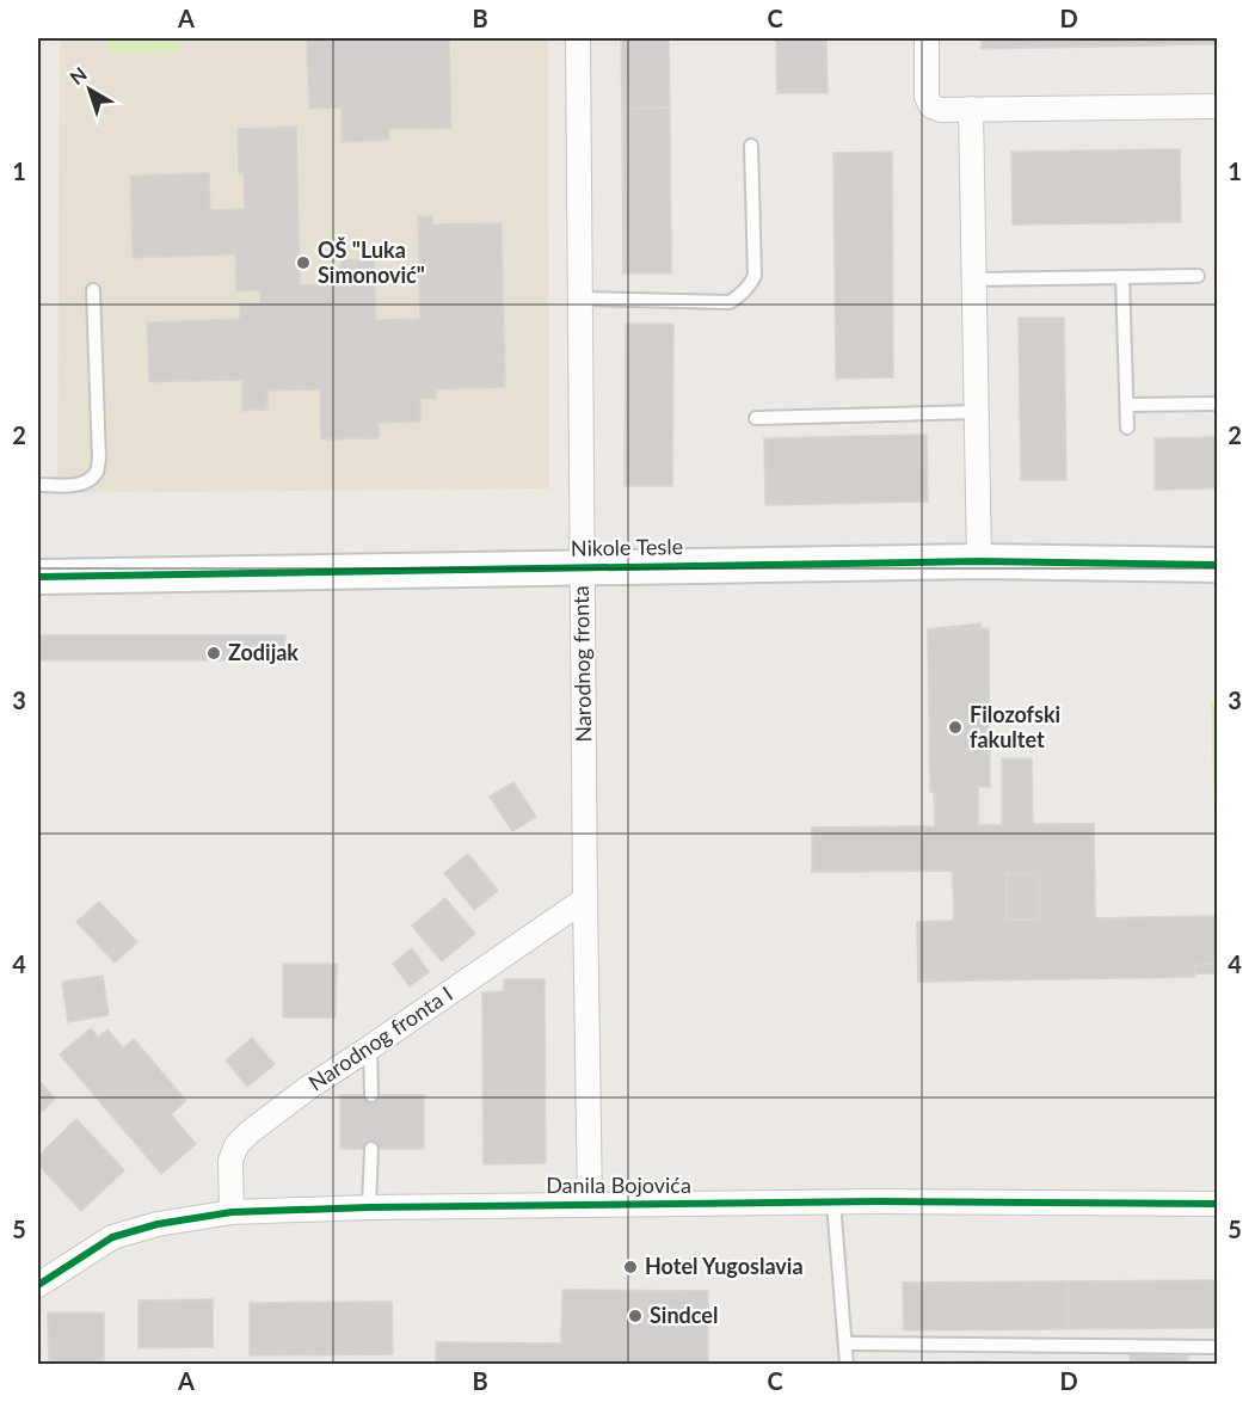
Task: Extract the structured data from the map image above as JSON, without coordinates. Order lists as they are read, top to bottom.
{
  "streets": {
    "street": [
      "Nikole Tesle",
      "Narodnog fronta",
      "Narodnog fronta I",
      "Danila Bojovića"
    ]
  },
  "crossings": [
    ["Nikole Tesle", "Narodnog fronta"],
    ["Narodnog fronta", "Narodnog fronta I"],
    ["Narodnog fronta", "Danila Bojovića"],
    ["Narodnog fronta I", "Danila Bojovića"]
  ],
  "places": [
    "OŠ \"Luka Simonović\"",
    "Zodijak",
    "Filozofski fakultet",
    "Hotel Yugoslavia",
    "Sindcel"
  ],
  "north": "top left",
  "grid": {
    "columns": [
      "A",
      "B",
      "C",
      "D"
    ],
    "rows": [
      "1",
      "2",
      "3",
      "4",
      "5"
    ]
  }
}
